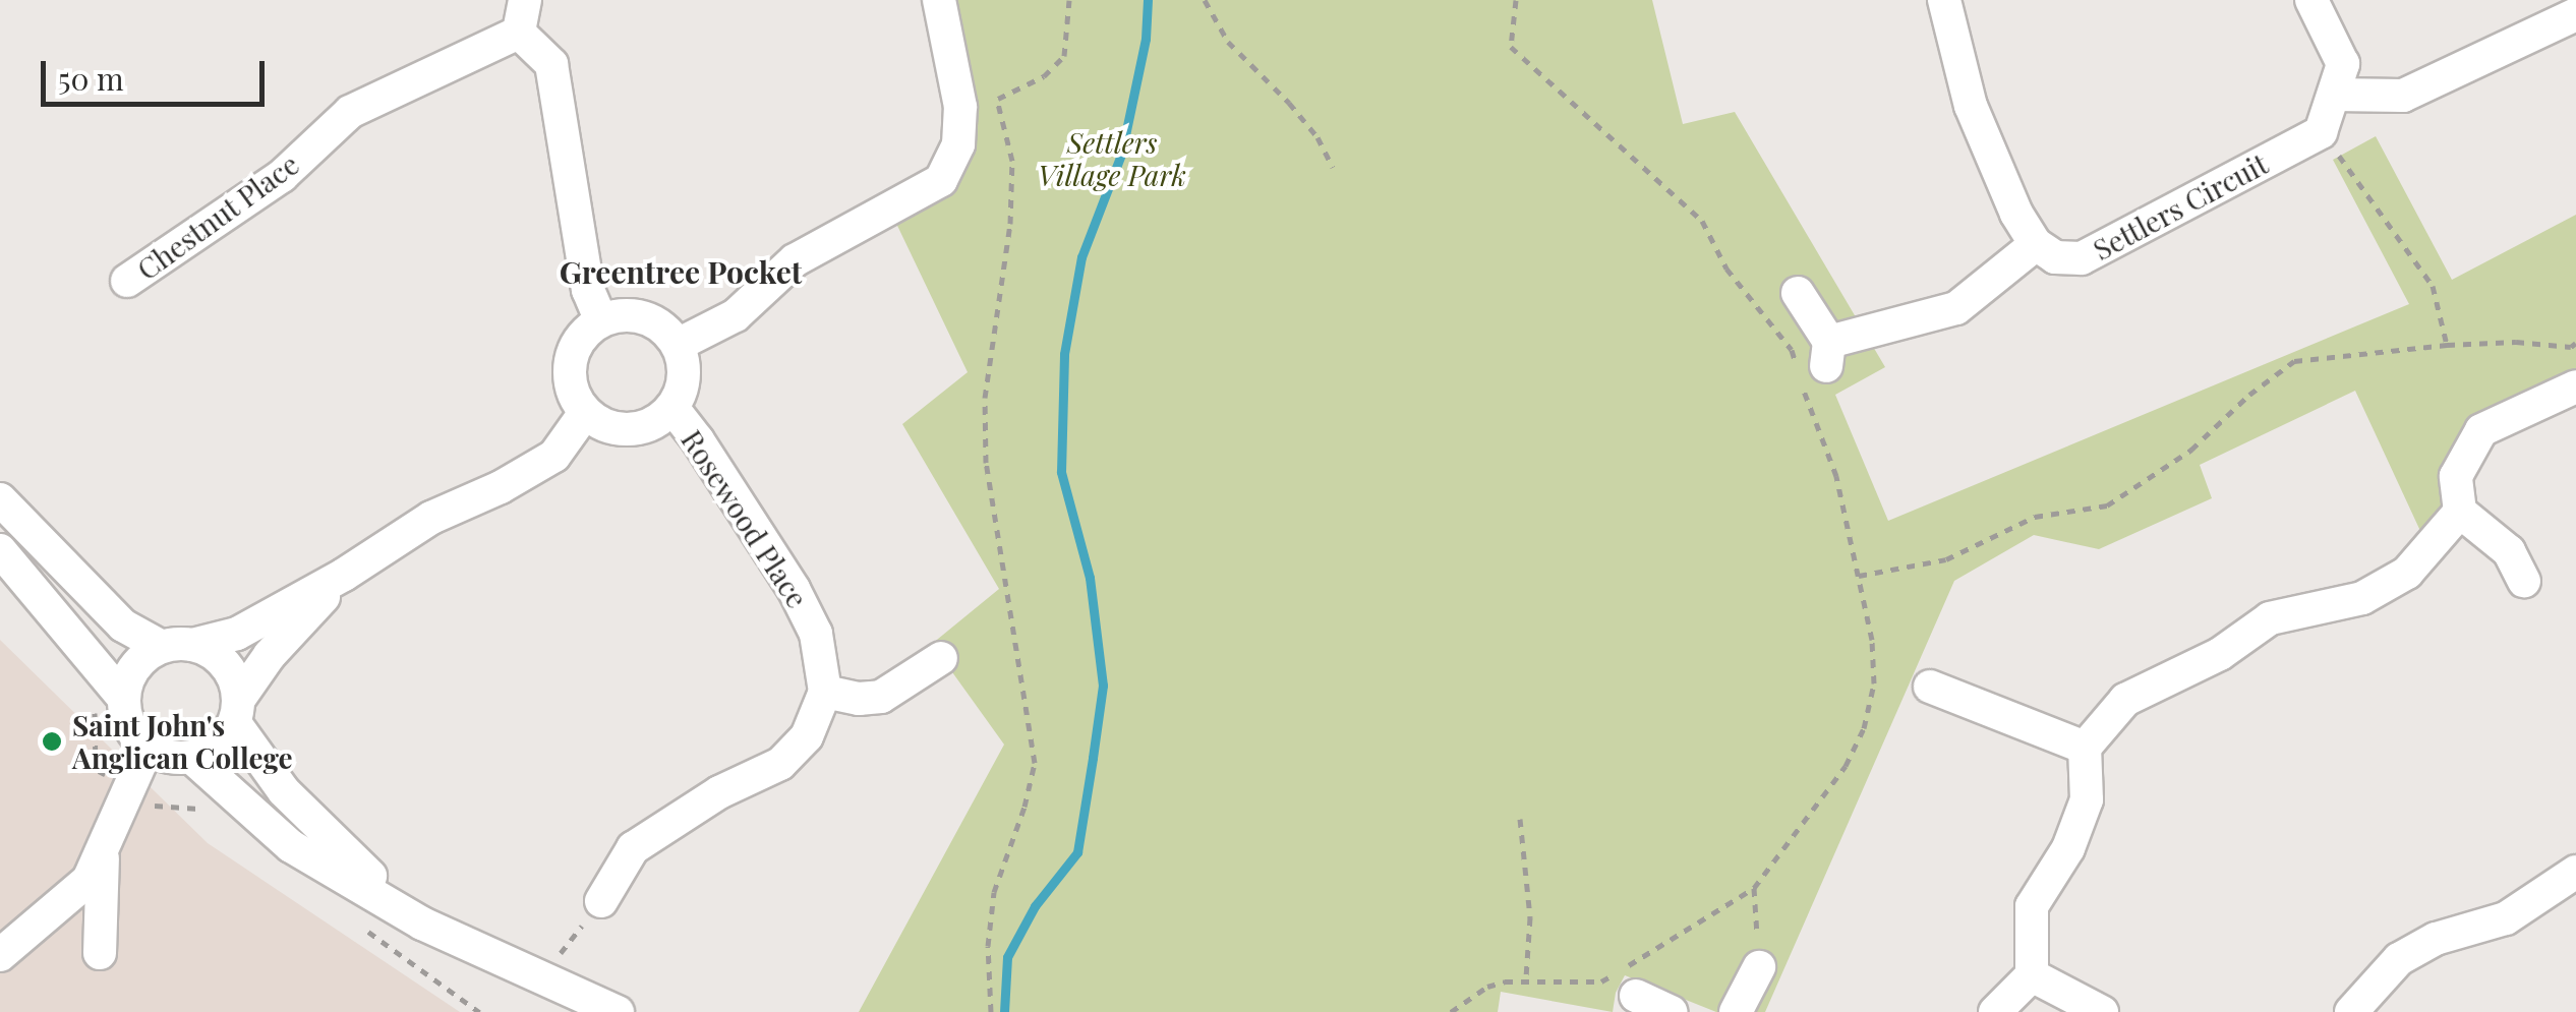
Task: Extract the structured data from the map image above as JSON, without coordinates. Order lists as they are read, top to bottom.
{
  "streets": {
    "street": ["Settlers Circuit", "Chestnut Place", "Rosewood Place"]
  },
  "districts": ["Greentree Pocket"],
  "parks": ["Settlers Village Park"],
  "places": ["Saint John's Anglican College"],
  "scale_bar": "50 m"
}
